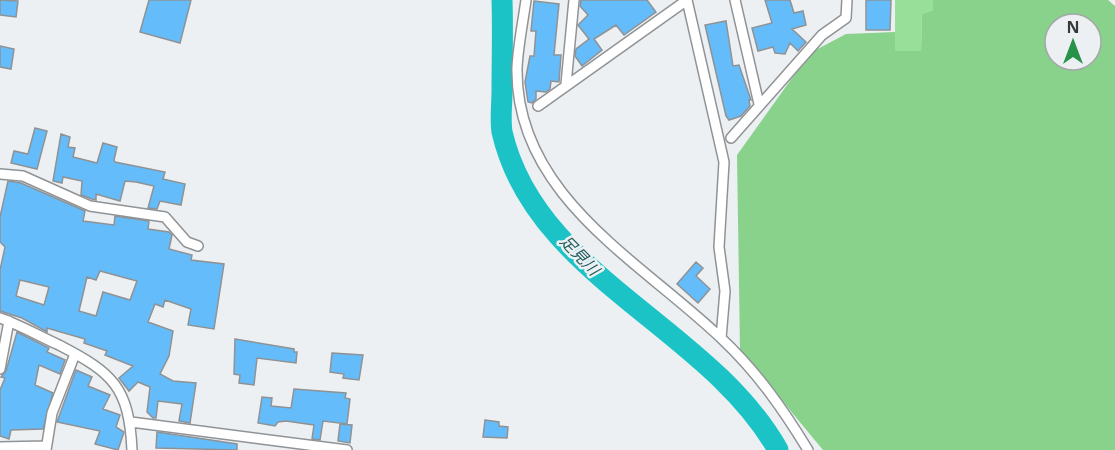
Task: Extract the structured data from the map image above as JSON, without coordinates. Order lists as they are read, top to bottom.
{
  "water": ["足見川"],
  "north": "top"
}
